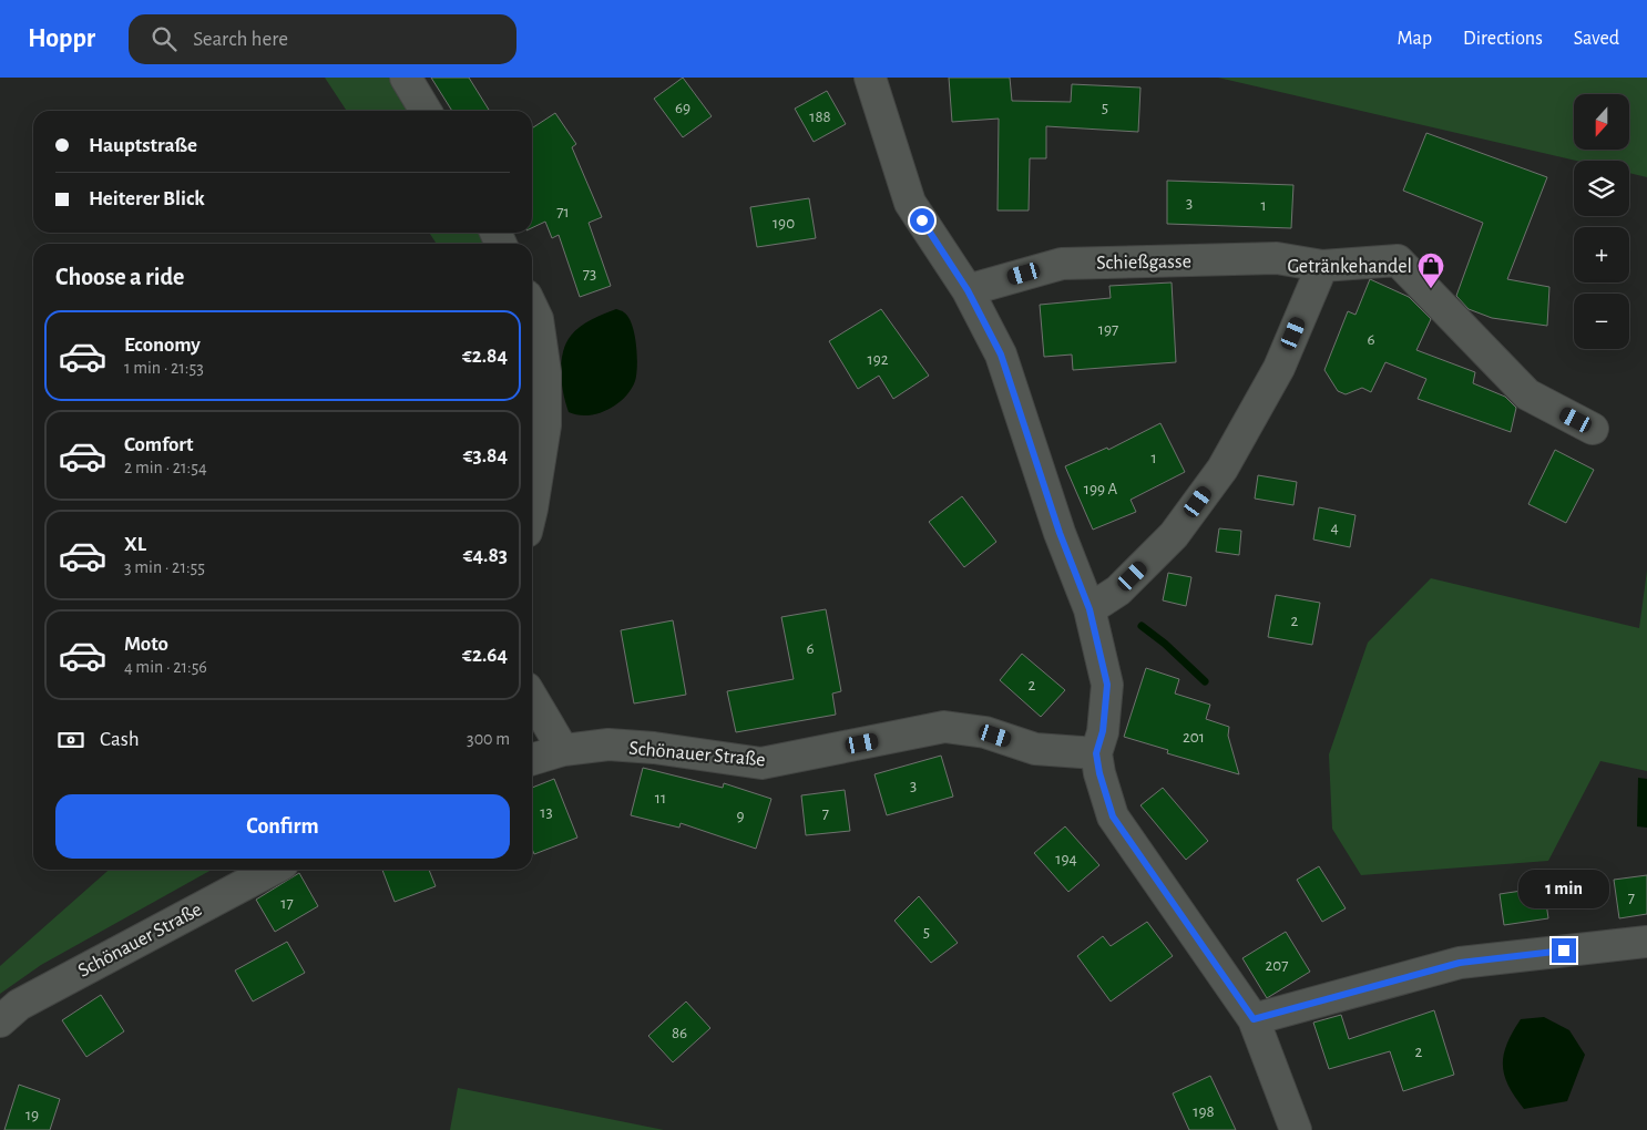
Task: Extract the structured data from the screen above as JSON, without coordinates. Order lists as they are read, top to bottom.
{
  "streets": {
    "street": ["Schießgasse", "Schönauer Straße"]
  },
  "places": {
    "shop": ["Getränkehandel"]
  },
  "house_numbers": [
    "69",
    "5",
    "188",
    "3",
    "1",
    "71",
    "190",
    "73",
    "197",
    "6",
    "192",
    "1",
    "199 A",
    "4",
    "2",
    "6",
    "2",
    "201",
    "3",
    "11",
    "13",
    "7",
    "9",
    "194",
    "7",
    "17",
    "5",
    "207",
    "86",
    "2",
    "198",
    "19"
  ],
  "north": "bottom",
  "page": {
    "header": "Hoppr",
    "search": "Search here",
    "nav": ["Map", "Directions", "Saved"],
    "map_buttons": ["+", "−"],
    "banner": ["Hauptstraße", "Heiterer Blick"],
    "heading": "Choose a ride",
    "list": [
      {
        "name": "Economy",
        "note": "1 min · 21:53",
        "value": "€2.84"
      },
      {
        "name": "Comfort",
        "note": "2 min · 21:54",
        "value": "€3.84"
      },
      {
        "name": "XL",
        "note": "3 min · 21:55",
        "value": "€4.83"
      },
      {
        "name": "Moto",
        "note": "4 min · 21:56",
        "value": "€2.64"
      }
    ],
    "pay": ["Cash", "300 m"],
    "buttons": "Confirm",
    "bubble": "1 min"
  }
}
